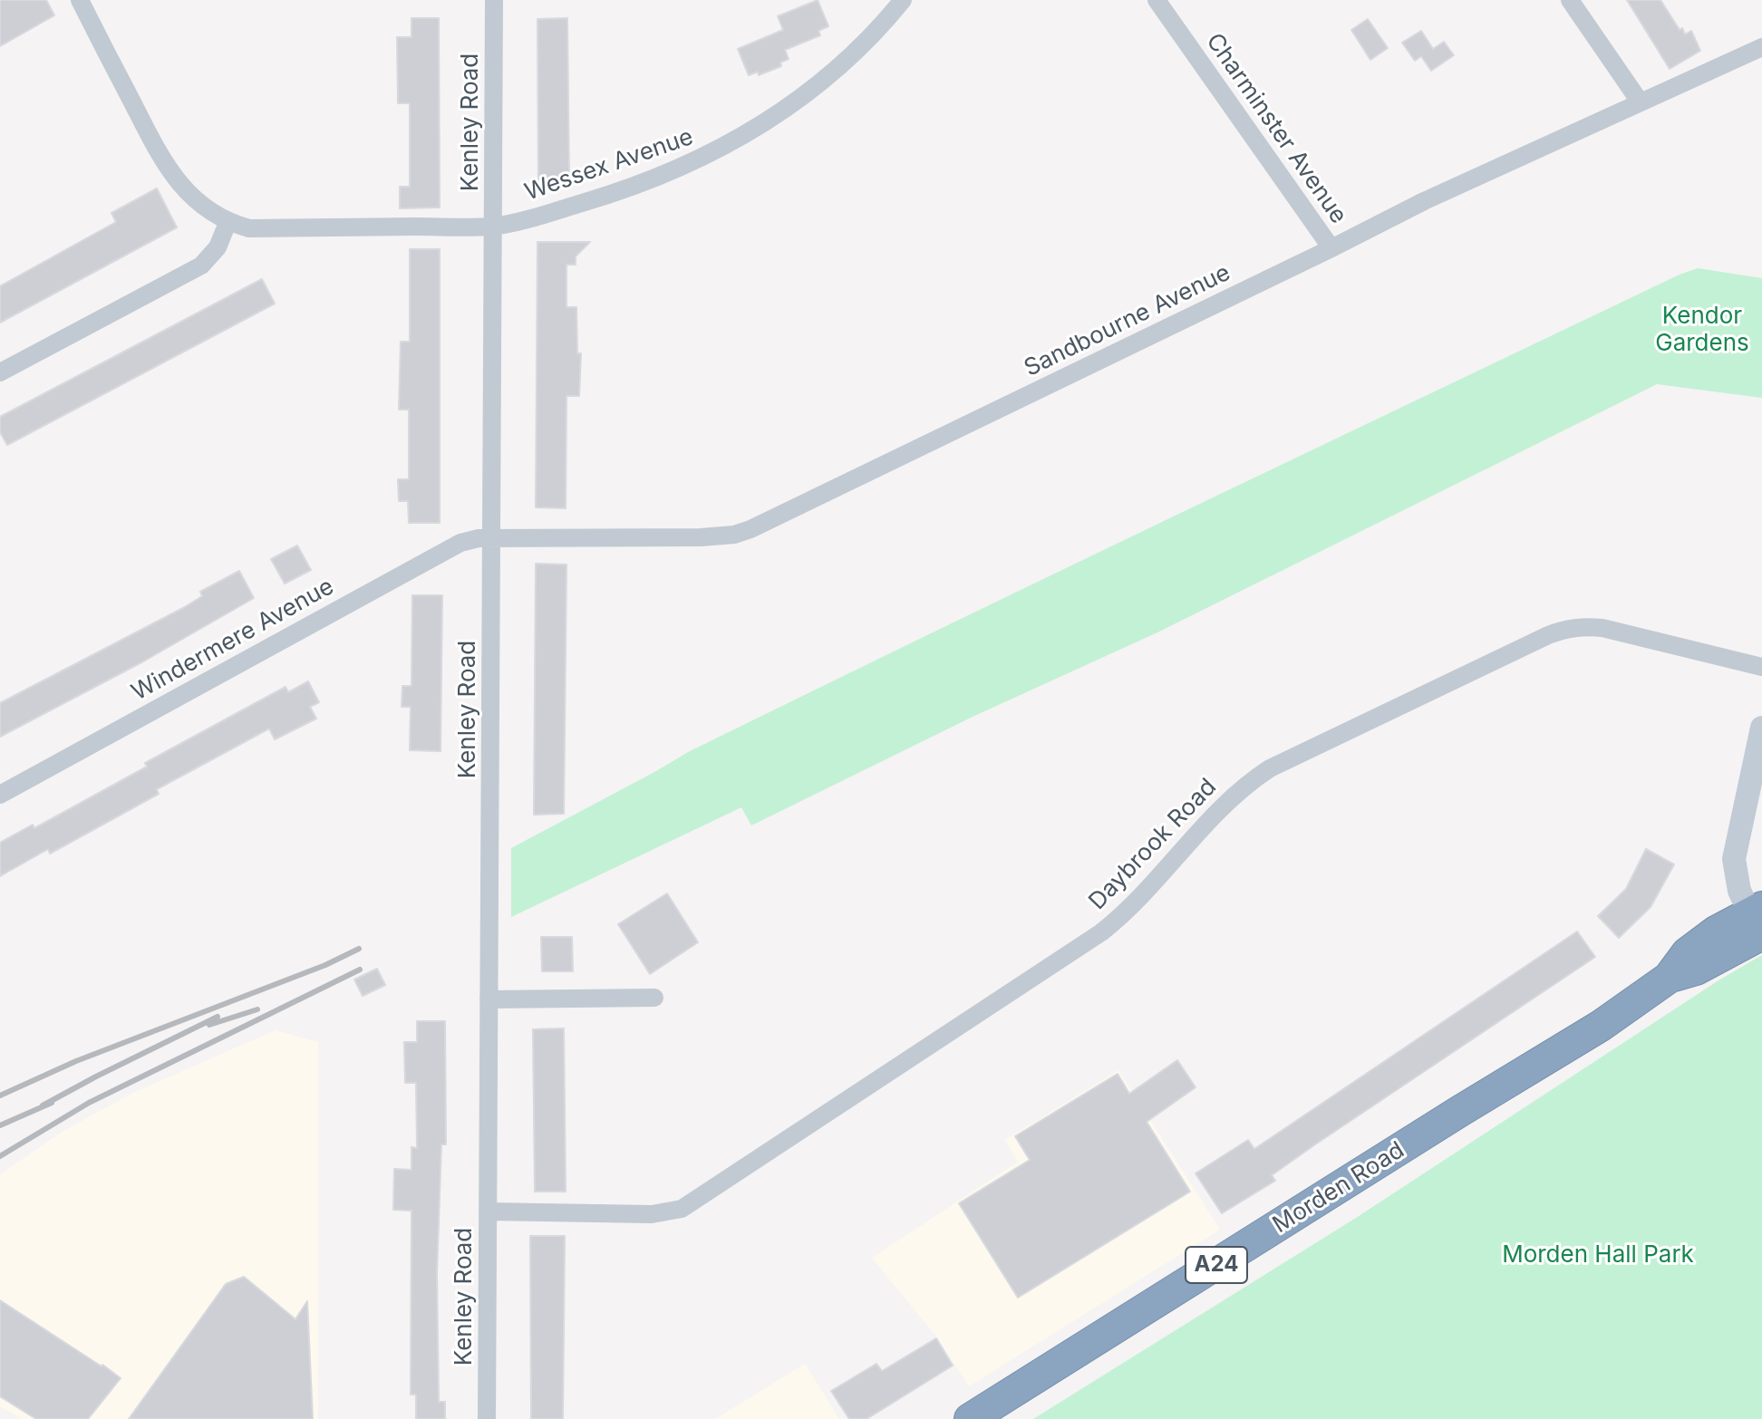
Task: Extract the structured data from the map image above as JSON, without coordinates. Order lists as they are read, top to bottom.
{
  "streets": {
    "highway": ["Morden Road", "A24"],
    "street": [
      "Kenley Road",
      "Charminster Avenue",
      "Wessex Avenue",
      "Sandbourne Avenue",
      "Windermere Avenue",
      "Daybrook Road"
    ]
  },
  "crossings": [
    ["Kenley Road", "Wessex Avenue"],
    ["Kenley Road", "Sandbourne Avenue"],
    ["Kenley Road", "Windermere Avenue"],
    ["Kenley Road", "Daybrook Road"],
    ["Charminster Avenue", "Sandbourne Avenue"],
    ["Sandbourne Avenue", "Windermere Avenue"]
  ],
  "parks": ["Kendor Gardens", "Morden Hall Park"]
}
